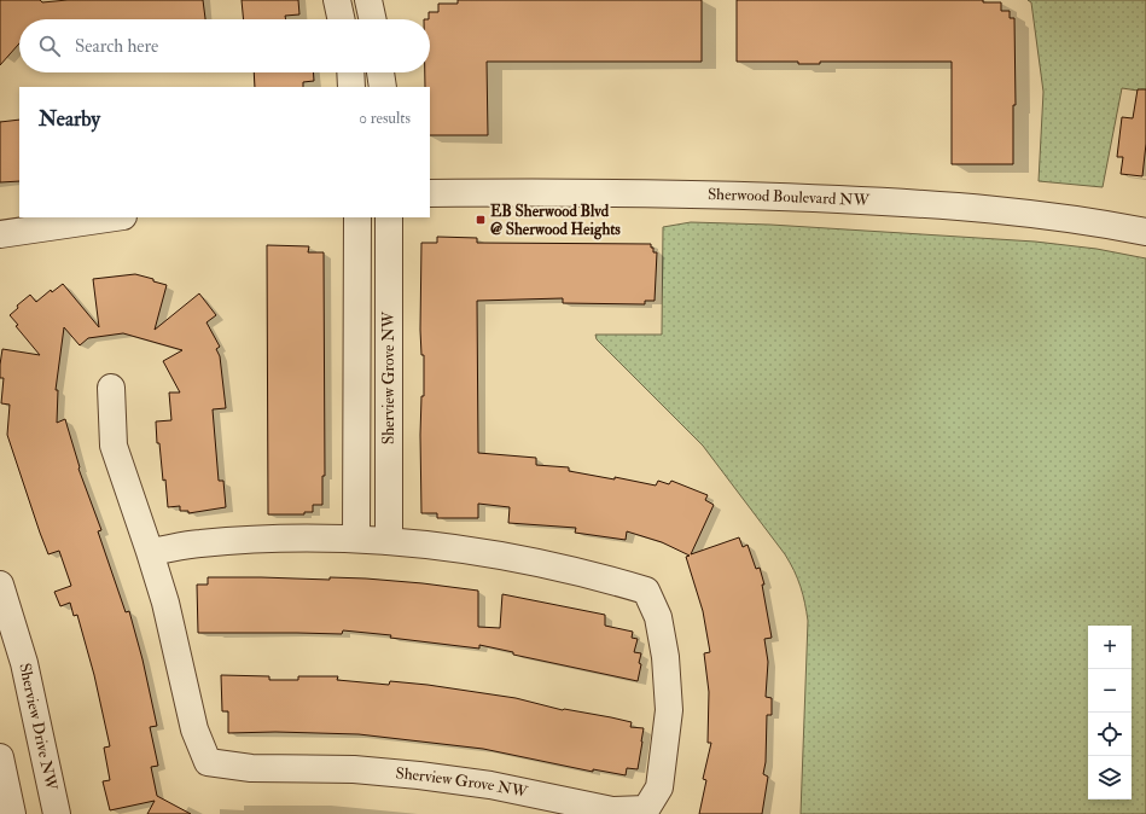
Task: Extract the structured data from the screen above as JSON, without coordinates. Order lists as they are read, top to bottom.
{
  "streets": {
    "street": ["Sherwood Boulevard NW", "Sherview Grove NW", "Sherview Drive NW"]
  },
  "places": {
    "transit": ["EB Sherwood Blvd @ Sherwood Heights"]
  },
  "page": {
    "search": "Search here",
    "heading": ["Nearby", "0 results"],
    "map_buttons": ["+", "−"]
  }
}
